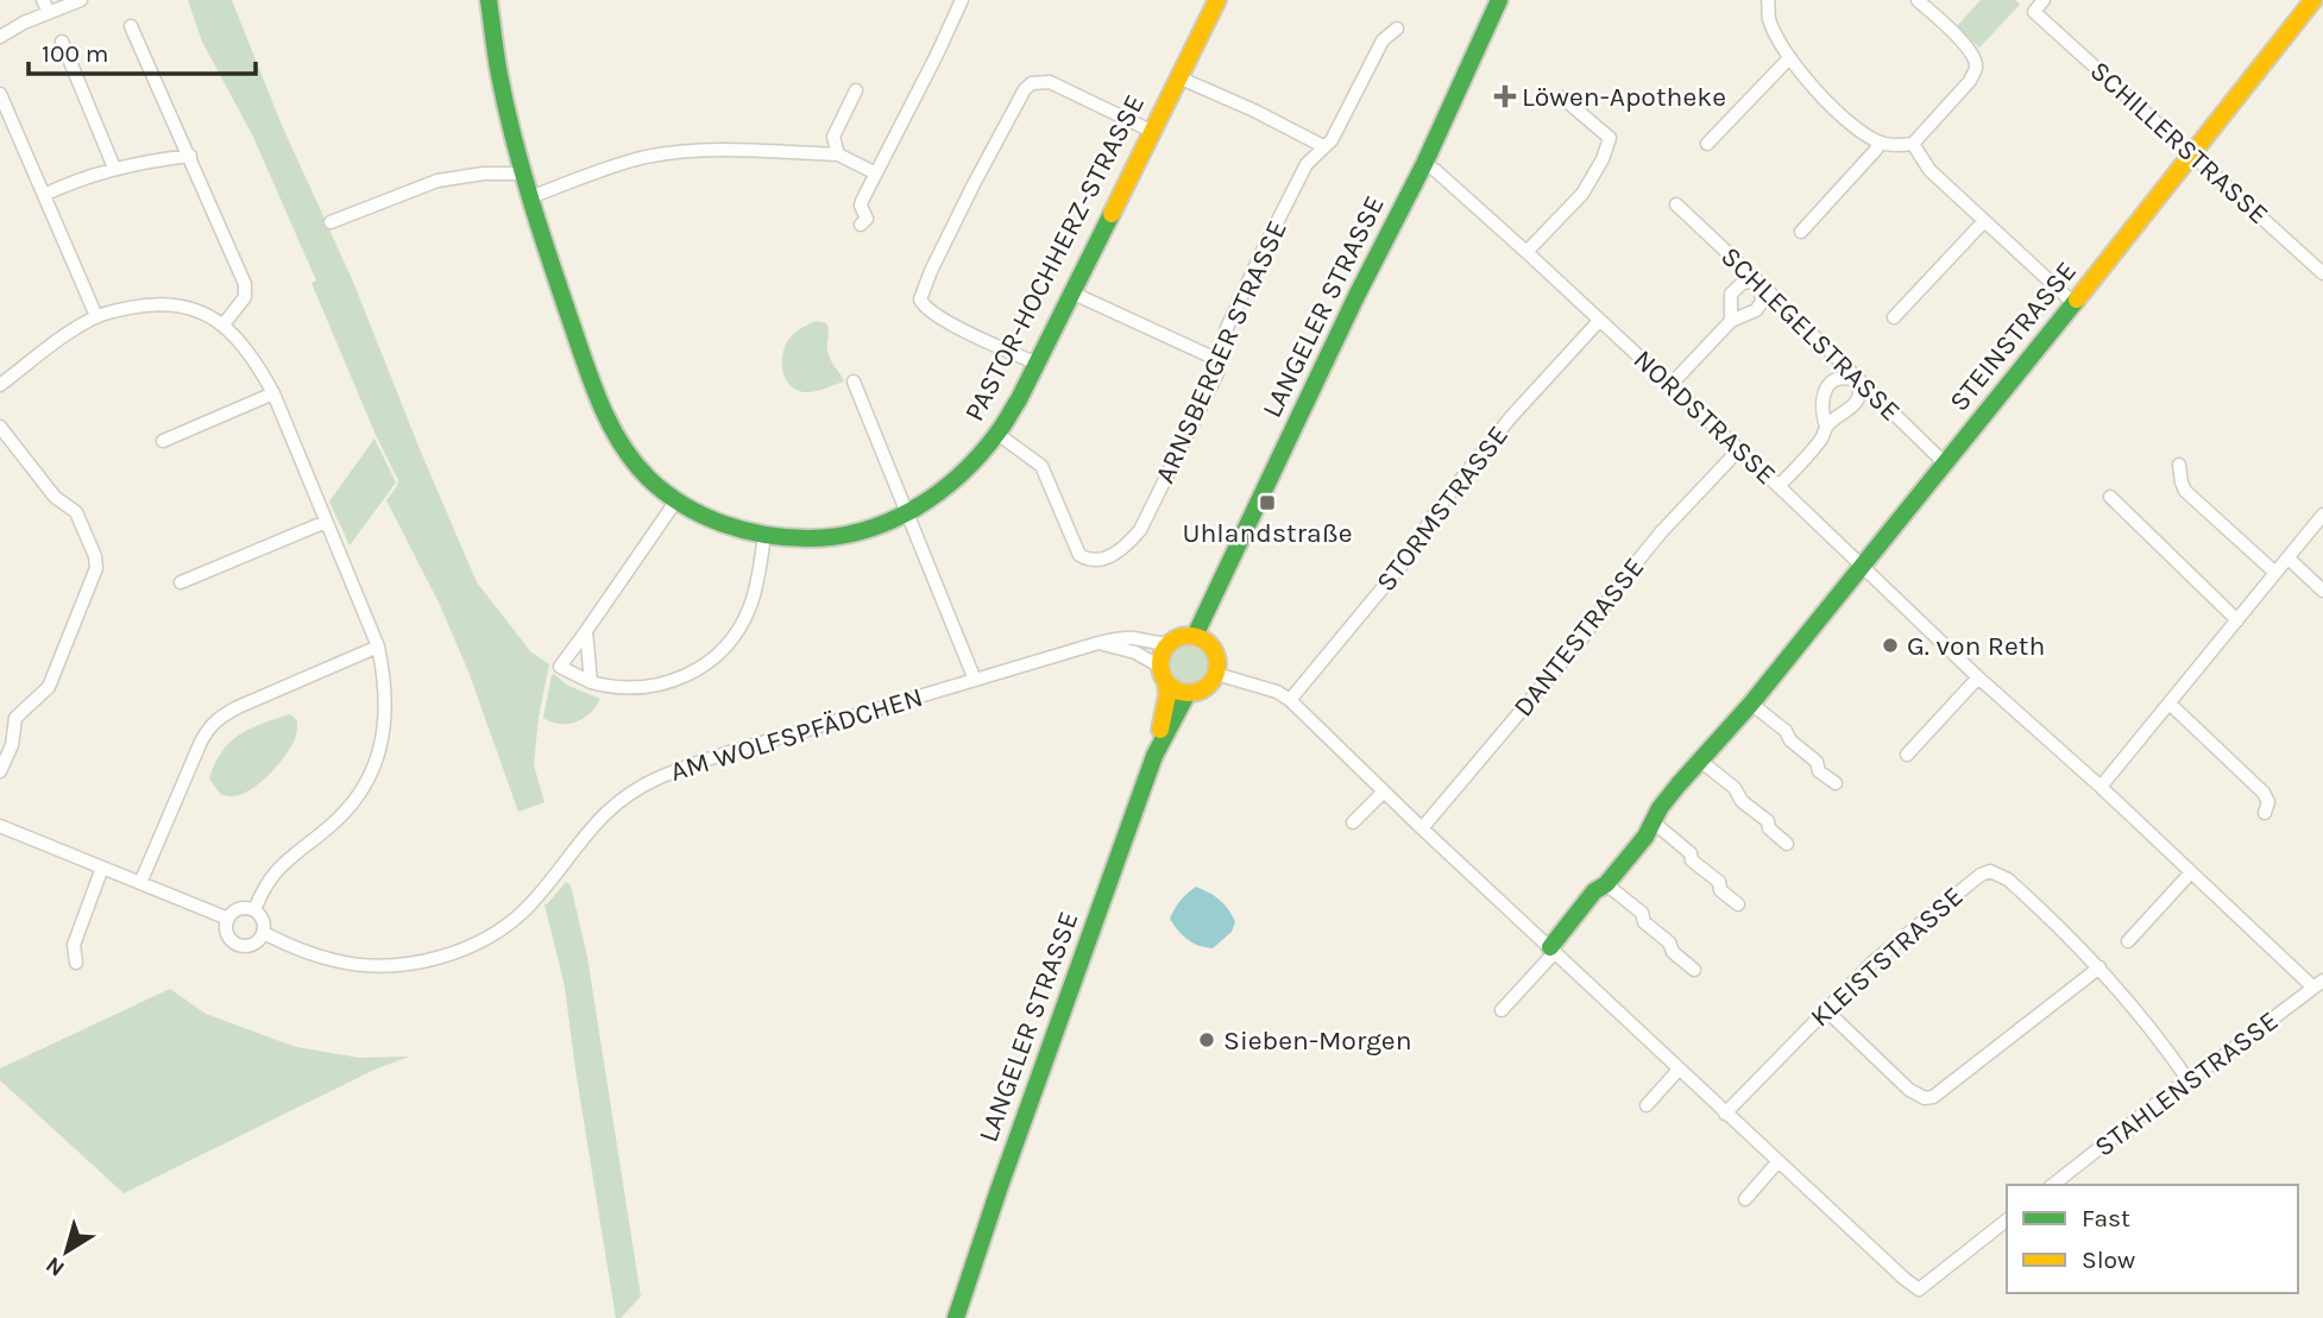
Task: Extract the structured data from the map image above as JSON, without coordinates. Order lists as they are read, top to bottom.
{
  "streets": {
    "street": [
      "SCHILLERSTRASSE",
      "PASTOR-HOCHHERZ-STRASSE",
      "LANGELER STRASSE",
      "SCHLEGELSTRASSE",
      "STEINSTRASSE",
      "ARNSBERGER STRASSE",
      "NORDSTRASSE",
      "STORMSTRASSE",
      "DANTESTRASSE",
      "AM WOLFSPFÄDCHEN",
      "KLEISTSTRASSE",
      "STAHLENSTRASSE"
    ]
  },
  "crossings": [
    ["SCHILLERSTRASSE", "STEINSTRASSE"],
    ["PASTOR-HOCHHERZ-STRASSE", "ARNSBERGER STRASSE"],
    ["LANGELER STRASSE", "NORDSTRASSE"],
    ["LANGELER STRASSE", "AM WOLFSPFÄDCHEN"],
    ["SCHLEGELSTRASSE", "STEINSTRASSE"],
    ["STEINSTRASSE", "NORDSTRASSE"],
    ["NORDSTRASSE", "STORMSTRASSE"],
    ["NORDSTRASSE", "DANTESTRASSE"],
    ["NORDSTRASSE", "STAHLENSTRASSE"],
    ["KLEISTSTRASSE", "STAHLENSTRASSE"]
  ],
  "places": {
    "health": ["Löwen-Apotheke"],
    "transit": ["Uhlandstraße"],
    "other": ["G. von Reth", "Sieben-Morgen"]
  },
  "legend": ["Fast", "Slow"],
  "scale_bar": "100 m",
  "north": "bottom left"
}
